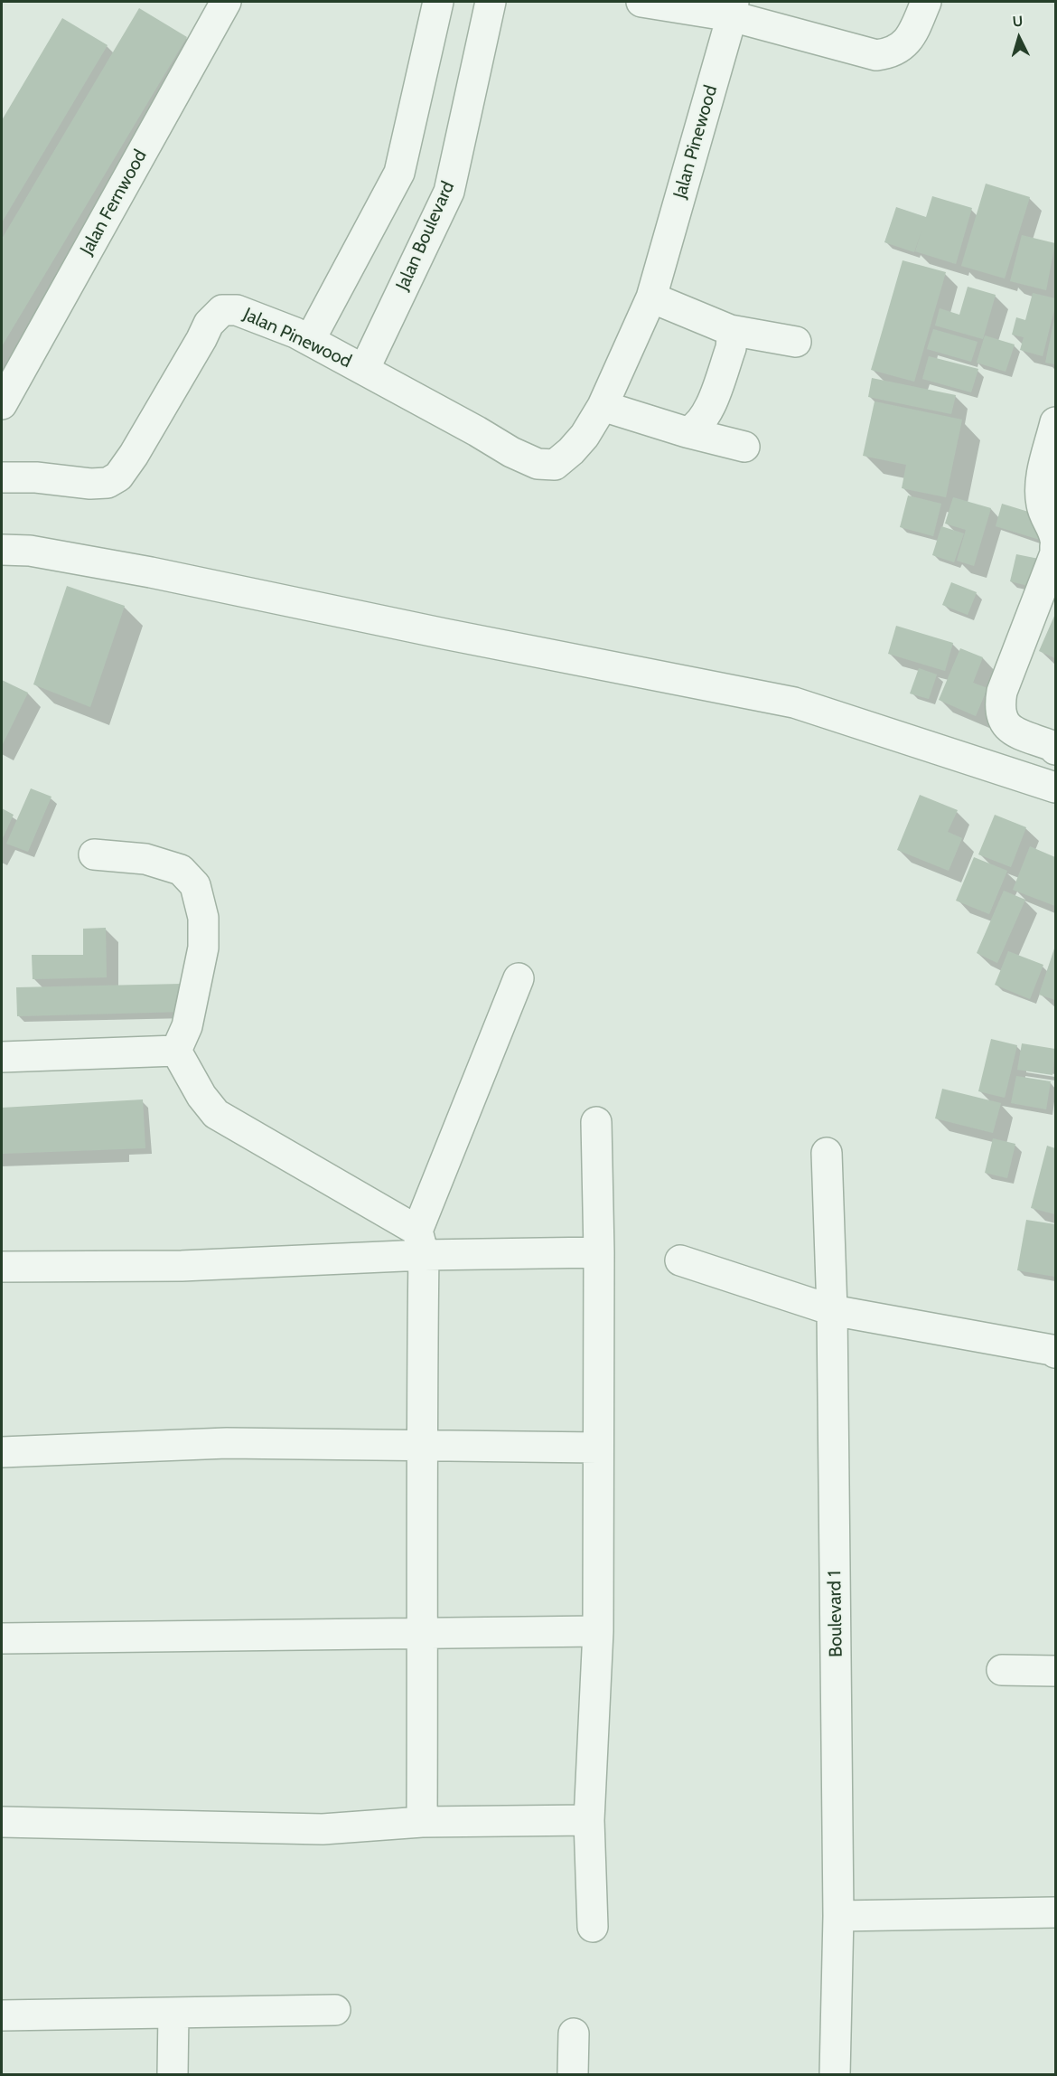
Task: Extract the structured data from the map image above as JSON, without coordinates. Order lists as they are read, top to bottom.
{
  "streets": {
    "street": [
      "Jalan Pinewood",
      "Jalan Fernwood",
      "Jalan Boulevard",
      "Boulevard 1"
    ]
  },
  "crossings": [
    ["Jalan Pinewood", "Jalan Boulevard"]
  ],
  "north": "top"
}
